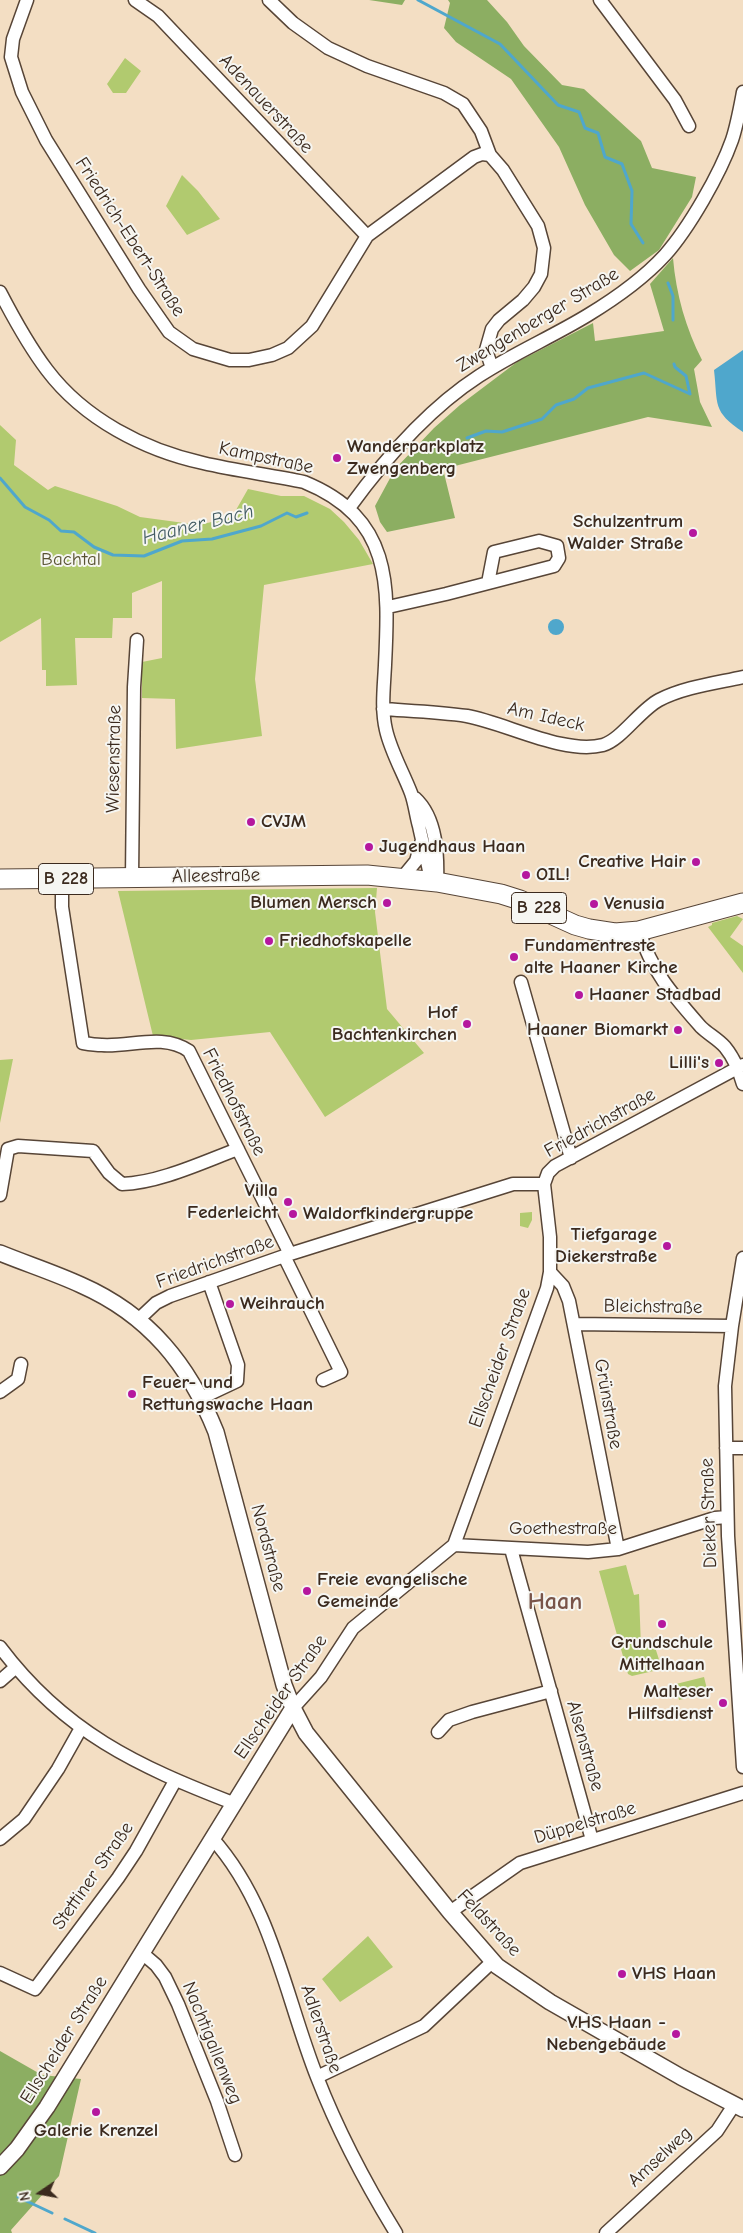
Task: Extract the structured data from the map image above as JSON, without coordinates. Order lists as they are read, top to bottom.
{
  "streets": {
    "main road": ["Alleestraße", "B 228"],
    "street": [
      "Adenauerstraße",
      "Friedrich-Ebert-Straße",
      "Zwengenberger Straße",
      "Kampstraße",
      "Am Ideck",
      "Wiesenstraße",
      "Friedhofstraße",
      "Friedrichstraße",
      "Bleichstraße",
      "Ellscheider Straße",
      "Grünstraße",
      "Dieker Straße",
      "Goethestraße",
      "Nordstraße",
      "Alsenstraße",
      "Düppelstraße",
      "Stettiner Straße",
      "Feldstraße",
      "Adlerstraße",
      "Nachtigallenweg",
      "Amselweg"
    ]
  },
  "crossings": [
    ["Adenauerstraße", "Friedrich-Ebert-Straße"],
    ["Zwengenberger Straße", "Kampstraße"],
    ["Kampstraße", "Am Ideck"],
    ["Kampstraße", "Alleestraße"],
    ["Kampstraße", "B 228"],
    ["Wiesenstraße", "Alleestraße"],
    ["Alleestraße", "B 228"],
    ["Alleestraße", "Friedhofstraße"],
    ["Friedhofstraße", "Friedrichstraße"],
    ["Friedrichstraße", "Ellscheider Straße"],
    ["Friedrichstraße", "Nordstraße"],
    ["Bleichstraße", "Grünstraße"],
    ["Bleichstraße", "Dieker Straße"],
    ["Ellscheider Straße", "Grünstraße"],
    ["Ellscheider Straße", "Goethestraße"],
    ["Ellscheider Straße", "Nordstraße"],
    ["Ellscheider Straße", "Feldstraße"],
    ["Ellscheider Straße", "Adlerstraße"],
    ["Ellscheider Straße", "Nachtigallenweg"],
    ["Grünstraße", "Goethestraße"],
    ["Dieker Straße", "Goethestraße"],
    ["Goethestraße", "Alsenstraße"],
    ["Nordstraße", "Feldstraße"],
    ["Alsenstraße", "Düppelstraße"],
    ["Düppelstraße", "Feldstraße"],
    ["Feldstraße", "Amselweg"]
  ],
  "districts": ["Haan"],
  "water": ["Haaner Bach"],
  "parks": ["Bachtal"],
  "places": [
    "Wanderparkplatz Zwengenberg",
    "Schulzentrum Walder Straße",
    "CVJM",
    "Jugendhaus Haan",
    "Creative Hair",
    "OIL!",
    "Blumen Mersch",
    "Venusia",
    "Friedhofskapelle",
    "Fundamentreste alte Haaner Kirche",
    "Haaner Stadbad",
    "Hof Bachtenkirchen",
    "Haaner Biomarkt",
    "Lilli's",
    "Villa Federleicht",
    "Waldorfkindergruppe",
    "Tiefgarage Diekerstraße",
    "Weihrauch",
    "Feuer- und Rettungswache Haan",
    "Freie evangelische Gemeinde",
    "Grundschule Mittelhaan",
    "Malteser Hilfsdienst",
    "VHS Haan",
    "VHS Haan - Nebengebäude",
    "Galerie Krenzel"
  ],
  "north": "left"
}
